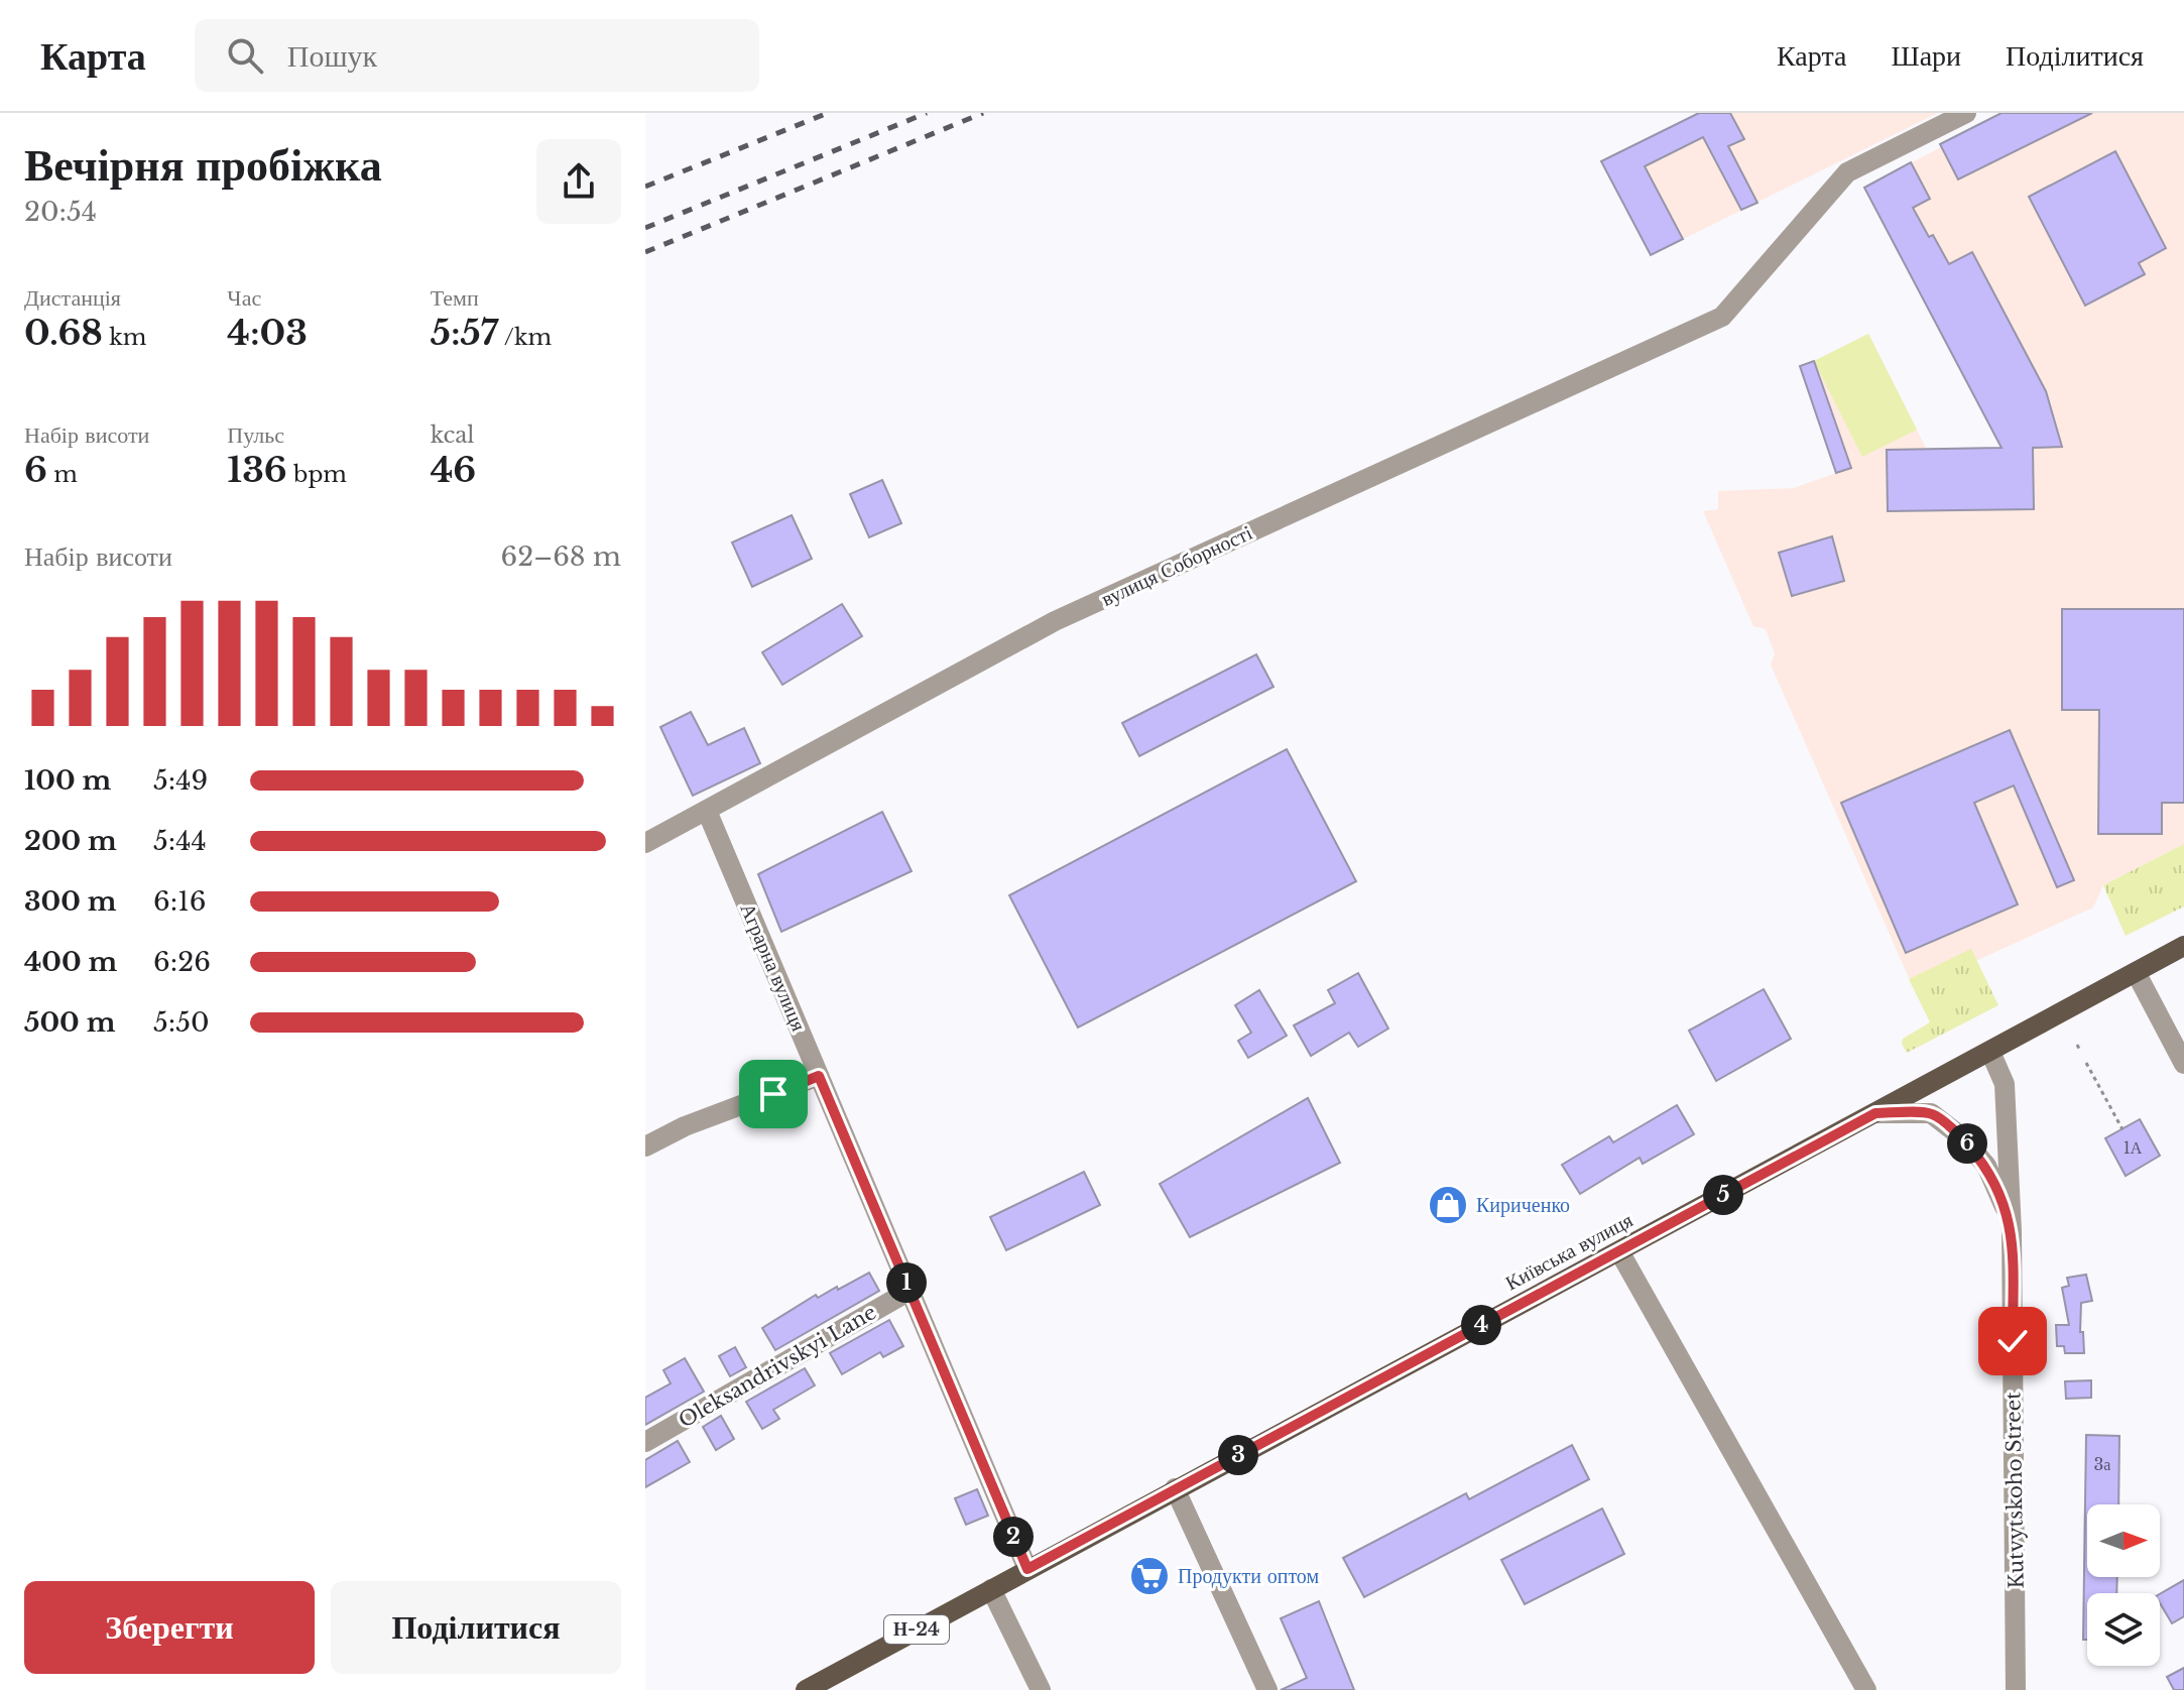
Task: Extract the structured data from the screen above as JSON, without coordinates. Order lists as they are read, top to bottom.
{
  "streets": {
    "main road": ["Київська вулиця", "Н-24"],
    "street": [
      "вулиця Соборності",
      "Аграрна вулиця",
      "Oleksandrivskyi Lane",
      "Kutvytskoho Street"
    ]
  },
  "crossings": [
    ["вулиця Соборності", "Аграрна вулиця"],
    ["Аграрна вулиця", "Київська вулиця"],
    ["Аграрна вулиця", "Oleksandrivskyi Lane"],
    ["Київська вулиця", "Kutvytskoho Street"]
  ],
  "places": {
    "shop": ["Кириченко"],
    "supermarket": ["Продукти оптом"]
  },
  "house_numbers": ["1А", "3а"],
  "north": "right",
  "page": {
    "header": "Карта",
    "search": "Пошук",
    "nav": ["Карта", "Шари", "Поділитися"],
    "heading": ["Вечірня пробіжка", "20:54"],
    "stats": [
      ["Дистанція", "0.68 km"],
      ["Час", "4:03"],
      ["Темп", "5:57 /km"],
      ["Набір висоти", "6 m"],
      ["Пульс", "136 bpm"],
      ["kcal", "46"]
    ],
    "chart": ["Набір висоти", "62–68 m"],
    "list": [
      {
        "name": "100 m",
        "note": "5:49"
      },
      {
        "name": "200 m",
        "note": "5:44"
      },
      {
        "name": "300 m",
        "note": "6:16"
      },
      {
        "name": "400 m",
        "note": "6:26"
      },
      {
        "name": "500 m",
        "note": "5:50"
      }
    ],
    "pins": [
      "6",
      "5",
      "1",
      "4",
      "3",
      "2"
    ],
    "buttons": ["Зберегти", "Поділитися"]
  }
}
